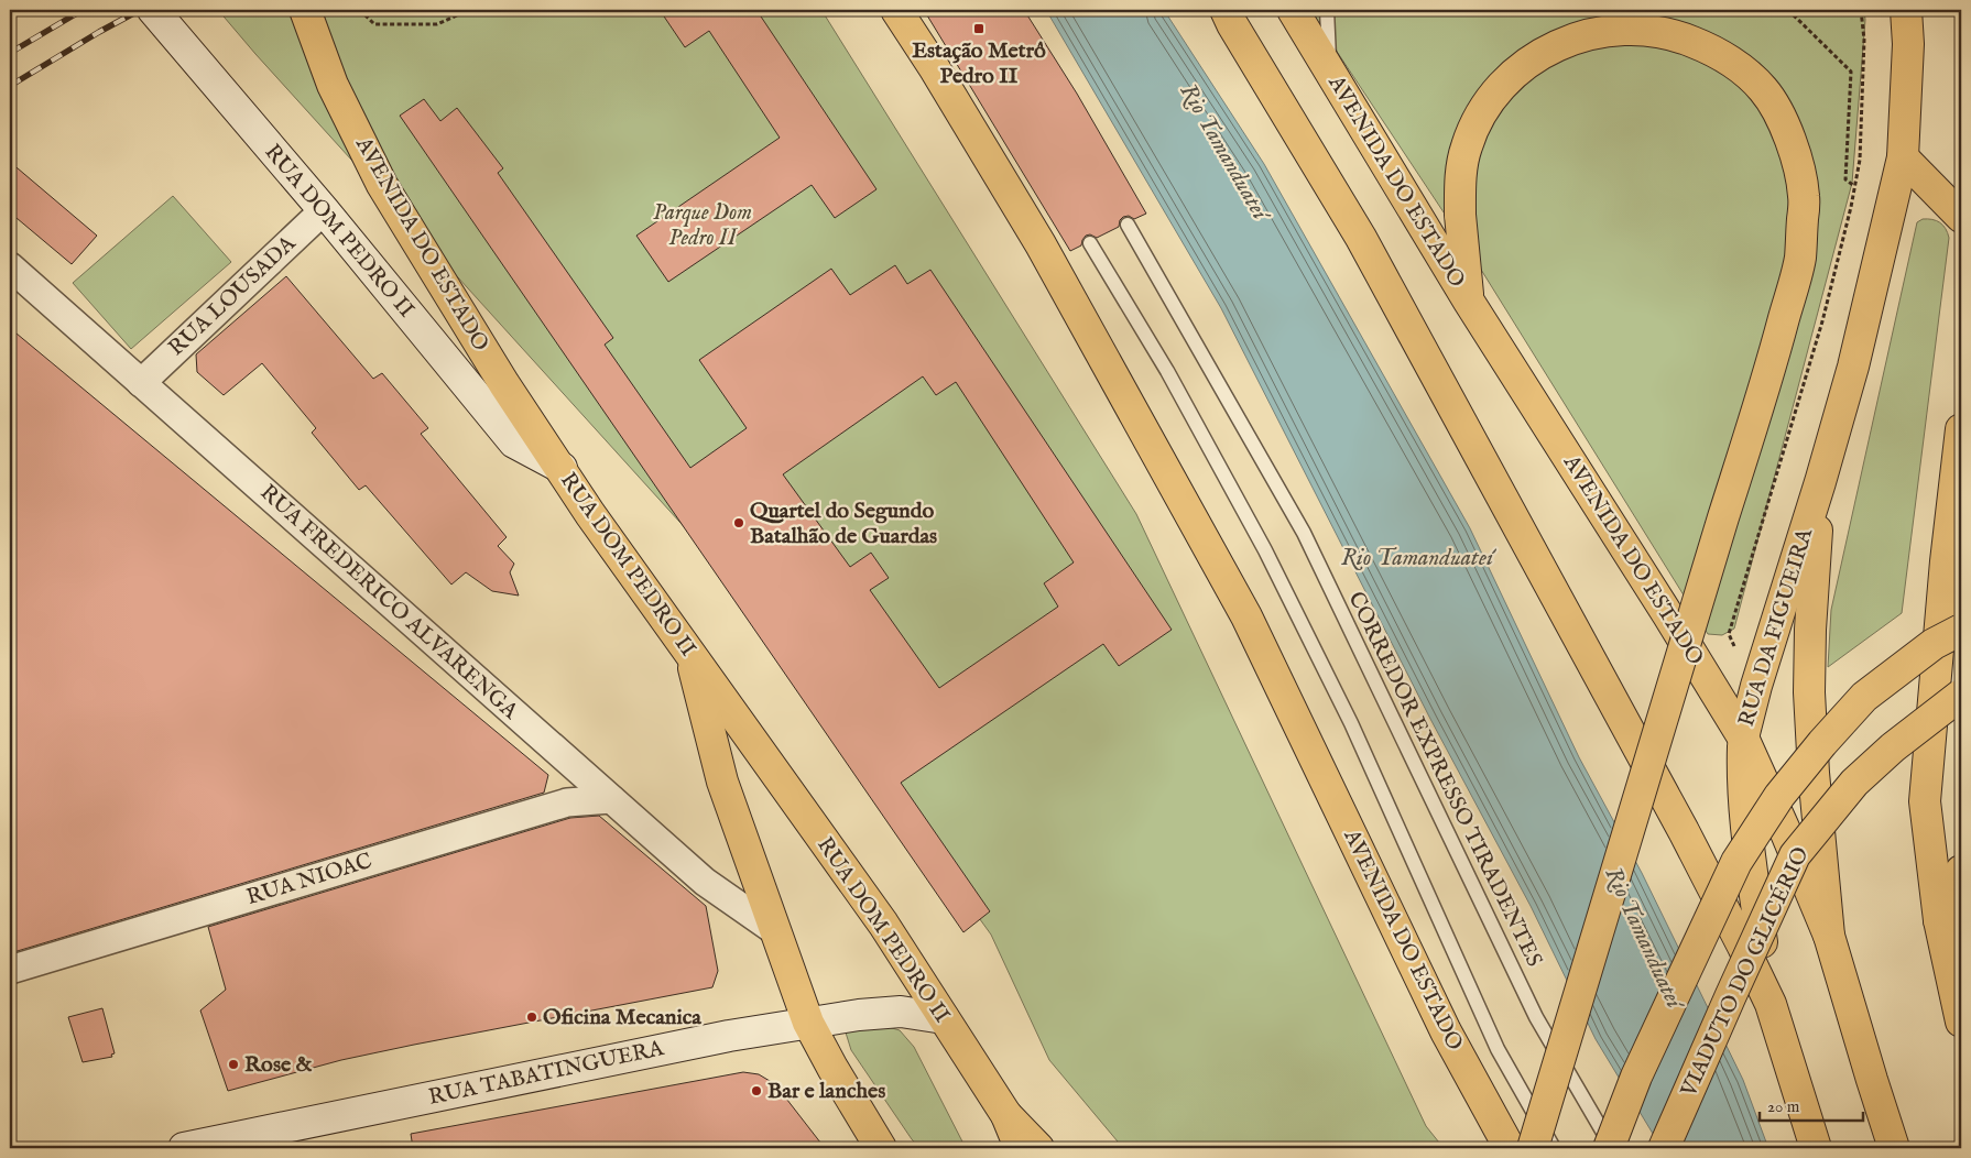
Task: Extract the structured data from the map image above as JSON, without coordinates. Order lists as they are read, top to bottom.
{
  "streets": {
    "main road": [
      "AVENIDA DO ESTADO",
      "RUA DOM PEDRO II",
      "RUA DA FIGUEIRA",
      "VIADUTO DO GLICÉRIO",
      "RUA TABATINGUERA"
    ],
    "street": ["RUA LOUSADA", "RUA FREDERICO ALVARENGA", "RUA NIOAC"],
    "lane": ["CORREDOR EXPRESSO TIRADENTES"]
  },
  "crossings": [
    ["AVENIDA DO ESTADO", "RUA DOM PEDRO II"],
    ["AVENIDA DO ESTADO", "RUA DA FIGUEIRA"],
    ["RUA DOM PEDRO II", "RUA LOUSADA"],
    ["RUA DOM PEDRO II", "RUA TABATINGUERA"],
    ["RUA LOUSADA", "RUA FREDERICO ALVARENGA"],
    ["RUA FREDERICO ALVARENGA", "RUA NIOAC"]
  ],
  "water": ["Rio Tamanduateí"],
  "parks": ["Parque Dom Pedro II"],
  "places": {
    "transit": ["Estação Metrô Pedro II"],
    "other": [
      "Quartel do Segundo Batalhão de Guardas",
      "Oficina Mecanica",
      "Rose &",
      "Bar e lanches"
    ]
  },
  "scale_bar": "20 m"
}
